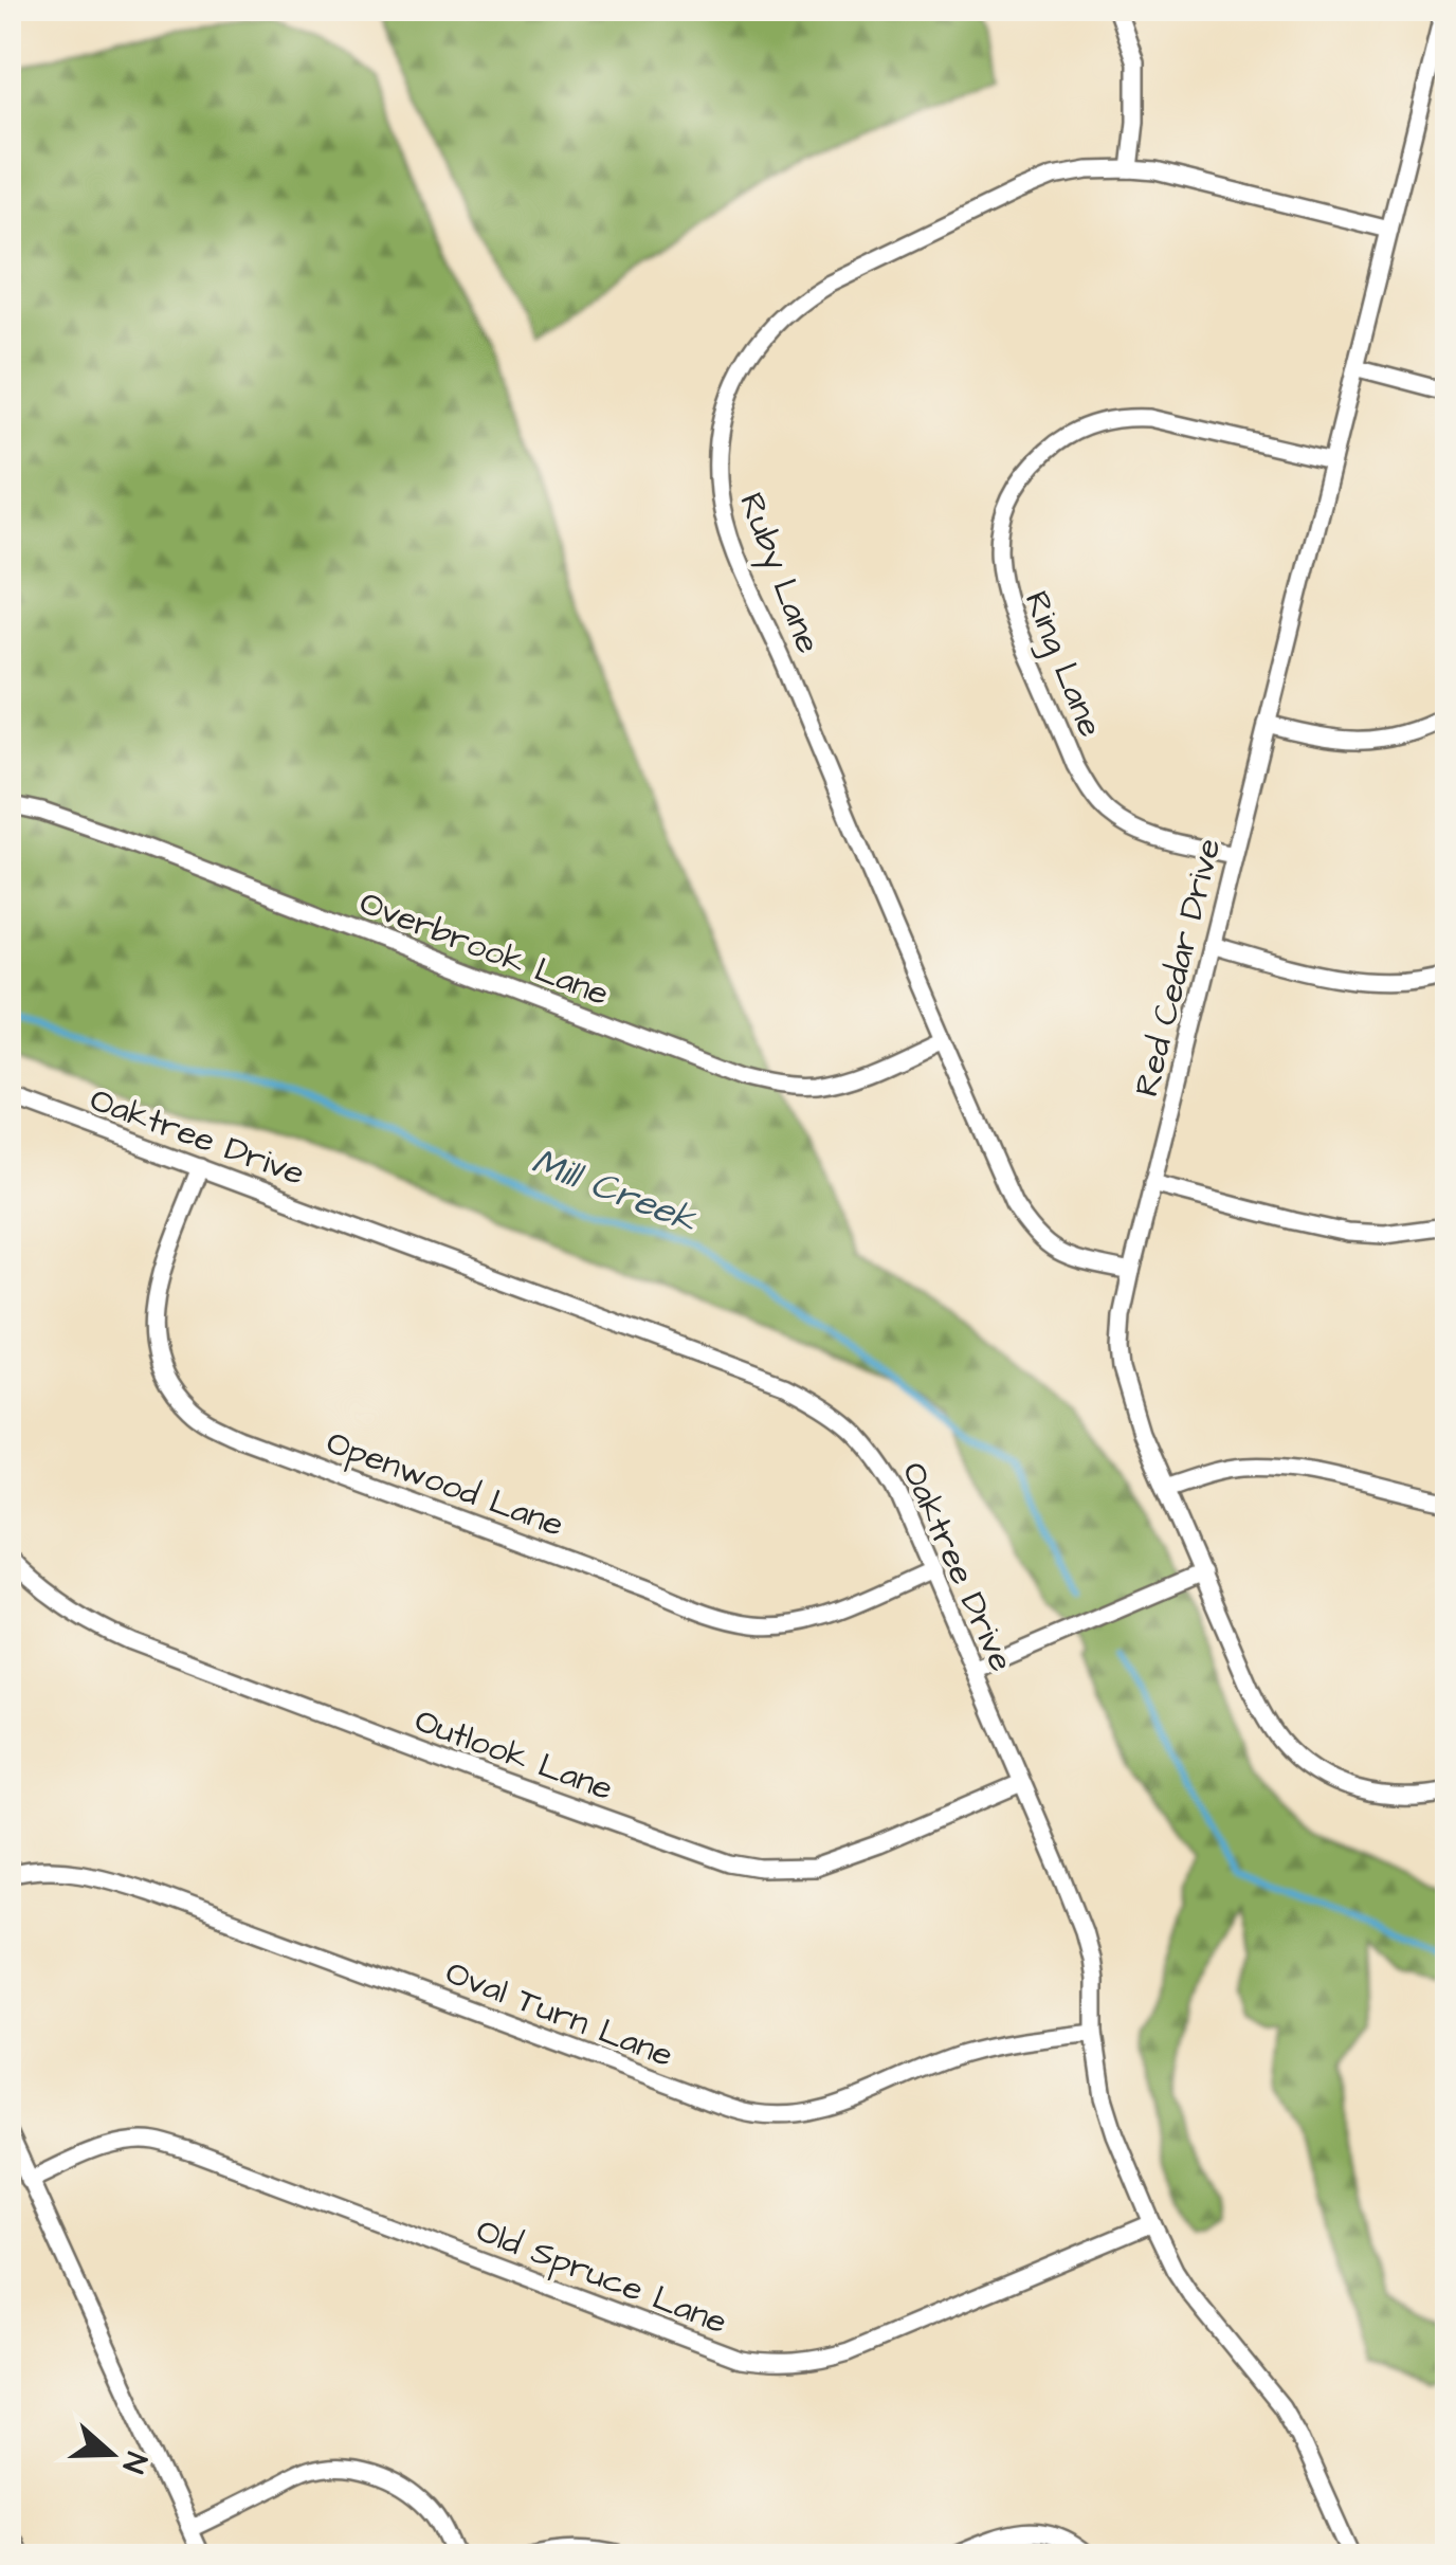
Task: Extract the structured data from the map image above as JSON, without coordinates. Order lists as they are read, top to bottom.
{
  "streets": {
    "street": [
      "Ruby Lane",
      "Ring Lane",
      "Overbrook Lane",
      "Red Cedar Drive",
      "Oaktree Drive",
      "Openwood Lane",
      "Outlook Lane",
      "Oval Turn Lane",
      "Old Spruce Lane"
    ]
  },
  "crossings": [
    ["Ruby Lane", "Overbrook Lane"],
    ["Ruby Lane", "Red Cedar Drive"],
    ["Ring Lane", "Red Cedar Drive"],
    ["Oaktree Drive", "Openwood Lane"],
    ["Oaktree Drive", "Outlook Lane"],
    ["Oaktree Drive", "Oval Turn Lane"],
    ["Oaktree Drive", "Old Spruce Lane"]
  ],
  "water": ["Mill Creek"],
  "north": "right"
}
